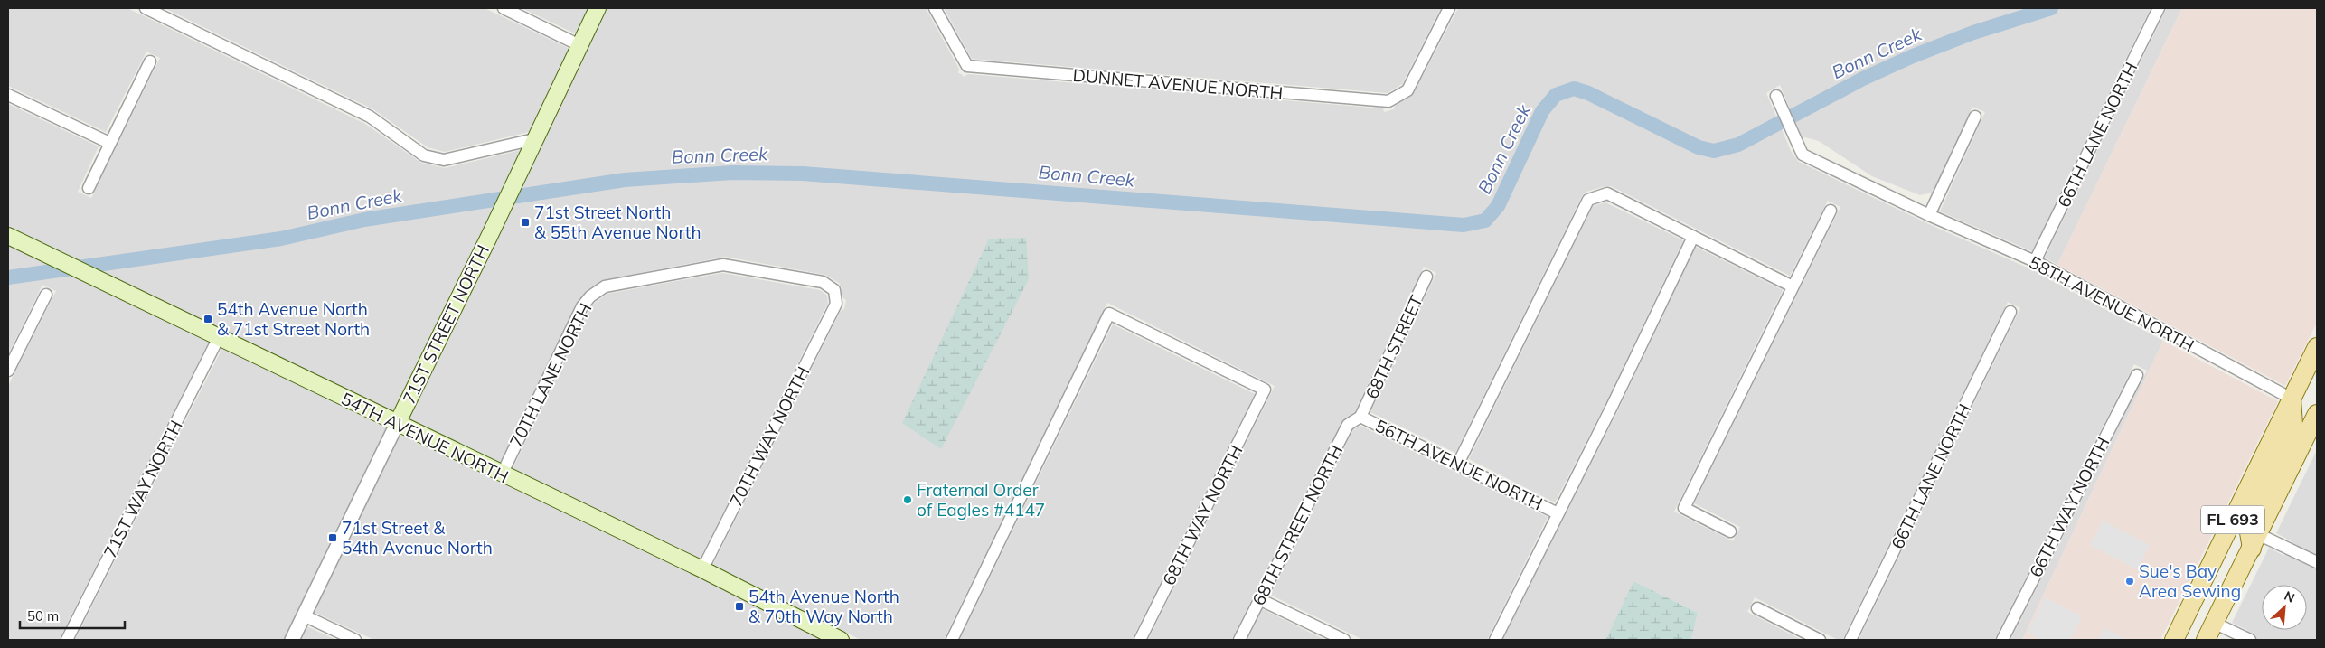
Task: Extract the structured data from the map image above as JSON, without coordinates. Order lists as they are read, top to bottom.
{
  "streets": {
    "main road": ["71ST STREET NORTH", "54TH AVENUE NORTH", "FL 693"],
    "street": [
      "DUNNET AVENUE NORTH",
      "66TH LANE NORTH",
      "58TH AVENUE NORTH",
      "68TH STREET",
      "70TH LANE NORTH",
      "70TH WAY NORTH",
      "56TH AVENUE NORTH",
      "71ST WAY NORTH",
      "66TH WAY NORTH",
      "68TH WAY NORTH",
      "68TH STREET NORTH"
    ]
  },
  "crossings": [
    ["66TH LANE NORTH", "58TH AVENUE NORTH"],
    ["58TH AVENUE NORTH", "FL 693"],
    ["71ST STREET NORTH", "54TH AVENUE NORTH"],
    ["68TH STREET", "56TH AVENUE NORTH"],
    ["68TH STREET", "68TH STREET NORTH"],
    ["70TH LANE NORTH", "70TH WAY NORTH"],
    ["70TH LANE NORTH", "54TH AVENUE NORTH"],
    ["70TH WAY NORTH", "54TH AVENUE NORTH"],
    ["54TH AVENUE NORTH", "71ST WAY NORTH"],
    ["56TH AVENUE NORTH", "68TH STREET NORTH"]
  ],
  "water": ["Bonn Creek"],
  "places": {
    "transit": [
      "71st Street North & 55th Avenue North",
      "54th Avenue North & 71st Street North",
      "71st Street & 54th Avenue North",
      "54th Avenue North & 70th Way North"
    ],
    "other": ["Fraternal Order of Eagles #4147", "Sue's Bay Area Sewing"]
  },
  "scale_bar": "50 m",
  "north": "top right"
}
